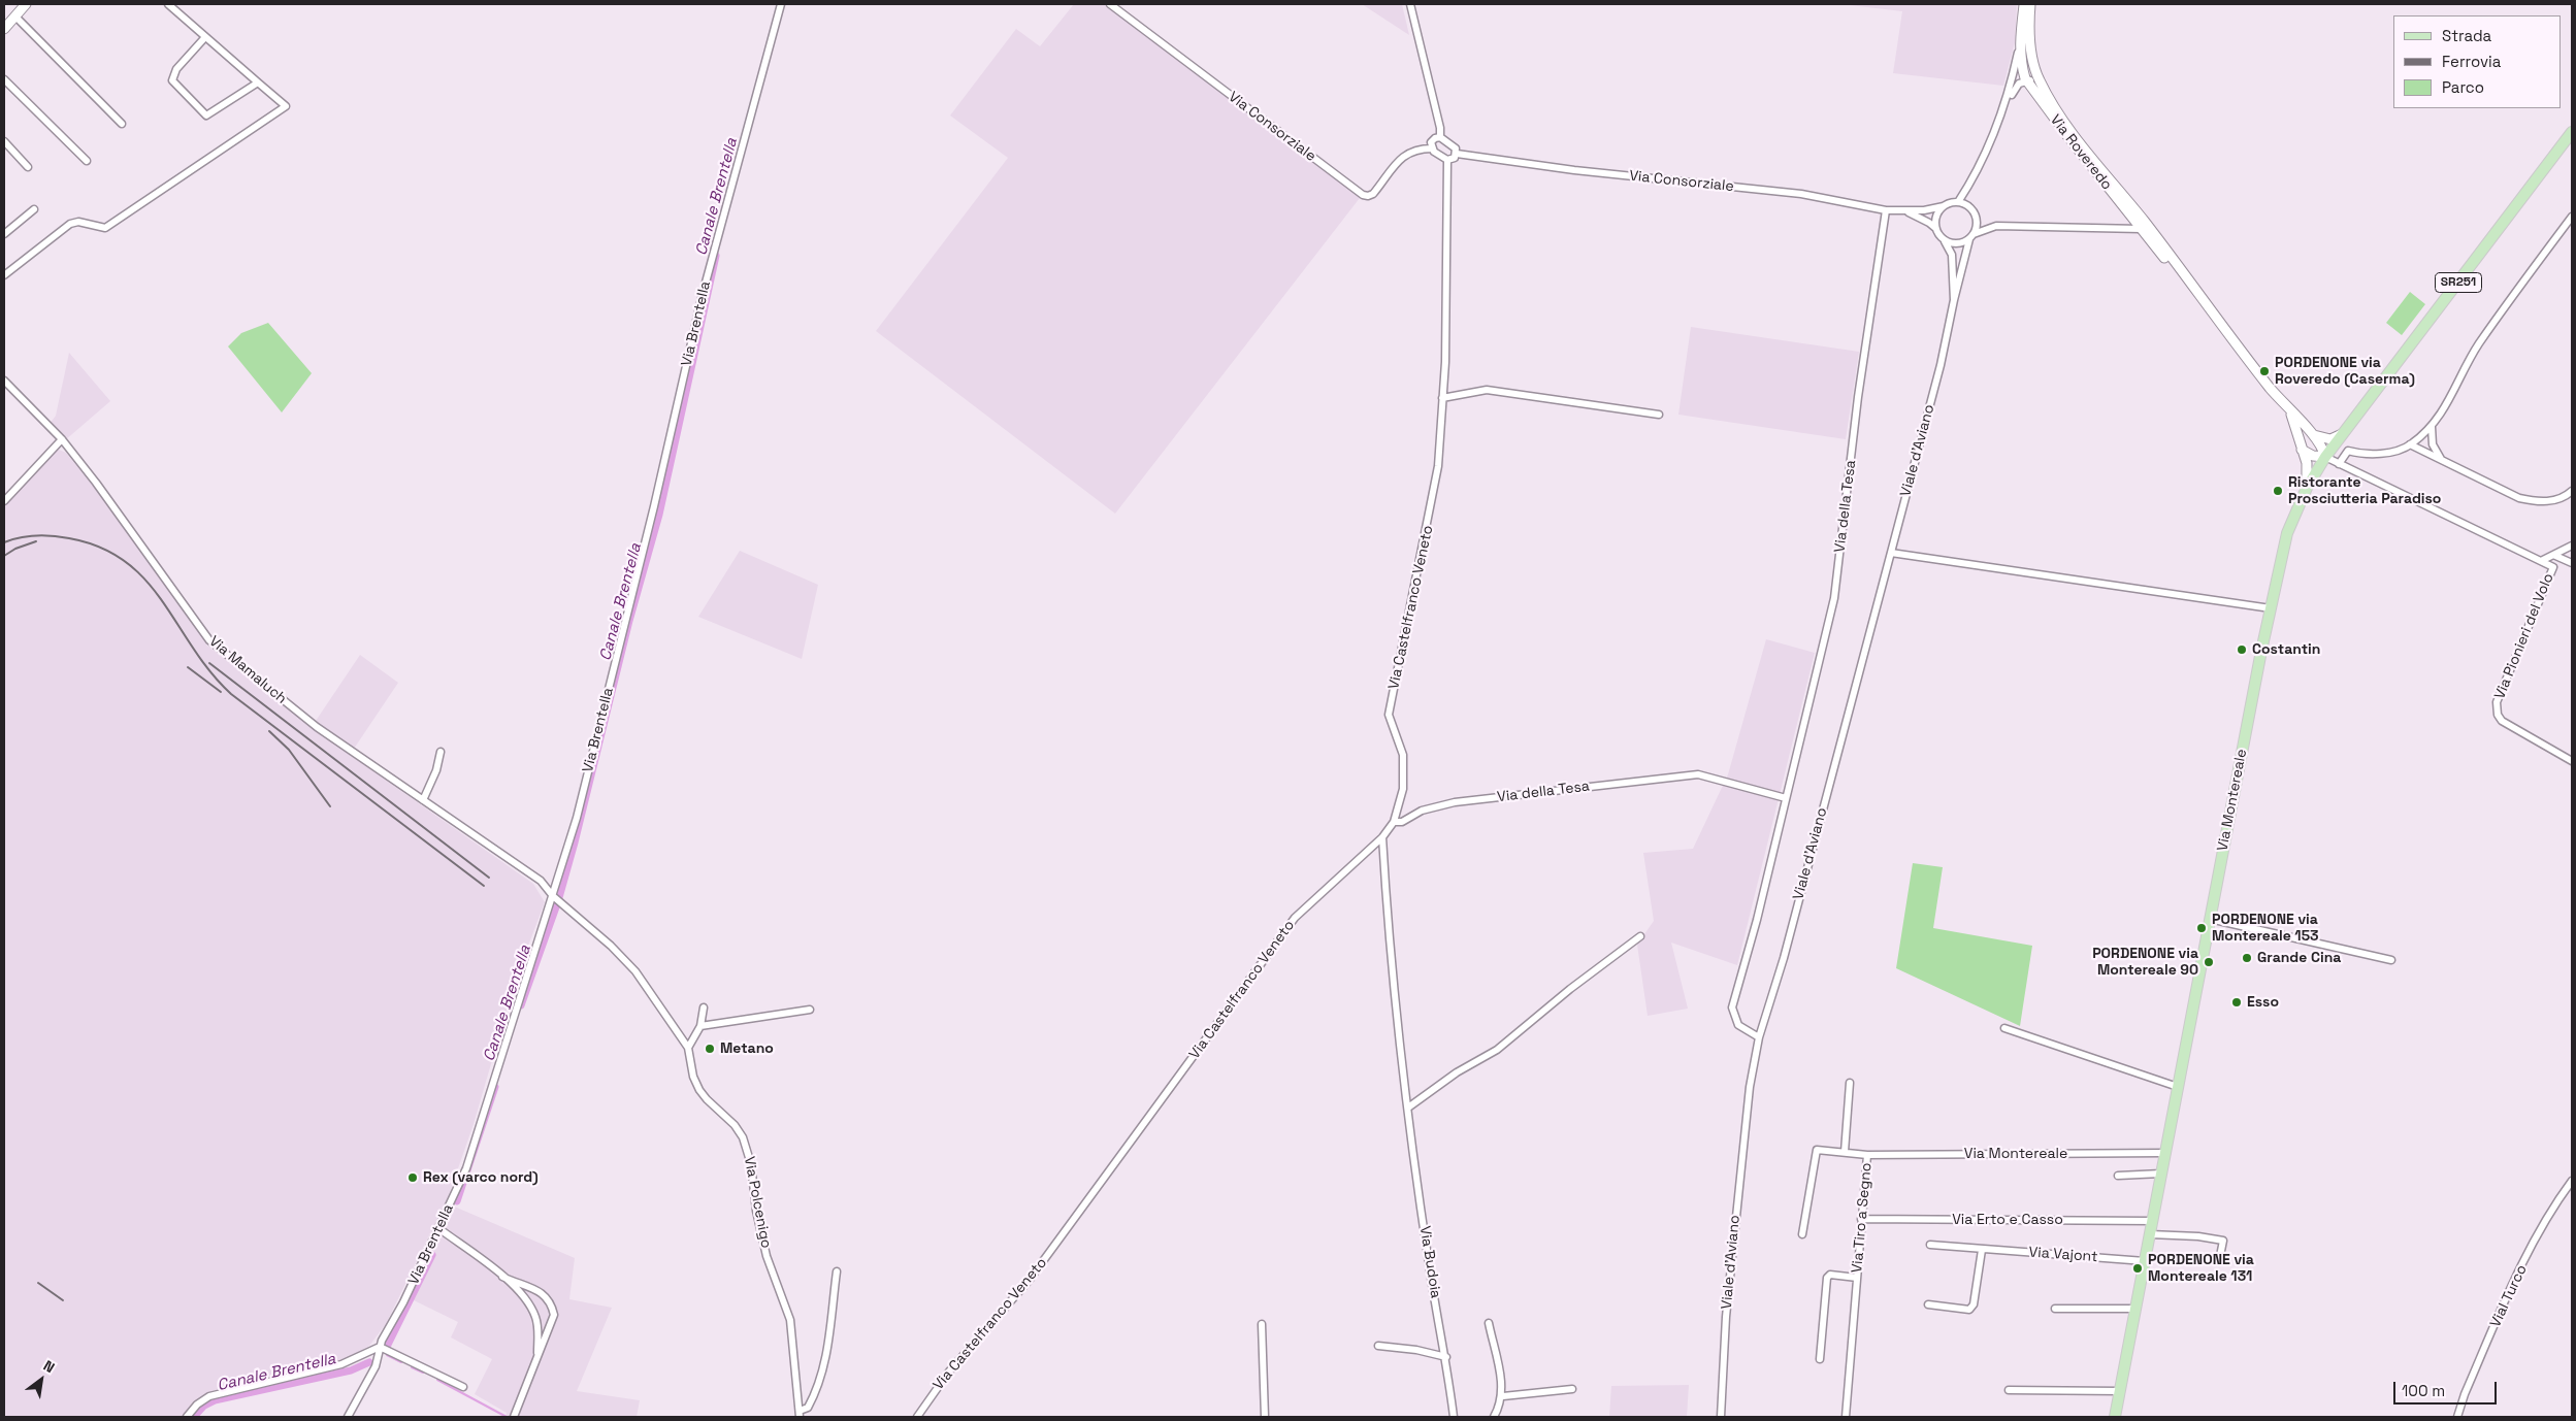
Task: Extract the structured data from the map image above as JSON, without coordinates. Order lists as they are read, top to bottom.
{
  "streets": {
    "main road": ["Via Roveredo", "SR251", "Via Montereale"],
    "street": [
      "Via Consorziale",
      "Via Brentella",
      "Viale d'Aviano",
      "Via della Tesa",
      "Via Castelfranco Veneto",
      "Via Pionieri del Volo",
      "Via Mamaluch",
      "Via Polcenigo",
      "Via Tiro a Segno",
      "Via Erto e Casso",
      "Via Vajont",
      "Via Budoia",
      "Vial Turco"
    ]
  },
  "crossings": [
    ["Via Consorziale", "Viale d'Aviano"],
    ["Via Consorziale", "Via della Tesa"],
    ["Via Roveredo", "SR251"],
    ["Via Roveredo", "Via Pionieri del Volo"],
    ["Via Roveredo", "Via Montereale"],
    ["SR251", "Via Pionieri del Volo"],
    ["SR251", "Via Montereale"],
    ["Via Brentella", "Via Mamaluch"],
    ["Viale d'Aviano", "Via della Tesa"],
    ["Via della Tesa", "Via Castelfranco Veneto"],
    ["Via Castelfranco Veneto", "Via Budoia"],
    ["Via Pionieri del Volo", "Via Montereale"],
    ["Via Mamaluch", "Via Polcenigo"],
    ["Via Montereale", "Via Tiro a Segno"],
    ["Via Montereale", "Via Erto e Casso"],
    ["Via Montereale", "Via Vajont"],
    ["Via Tiro a Segno", "Via Erto e Casso"]
  ],
  "water": ["Canale Brentella"],
  "places": [
    "PORDENONE via Roveredo (Caserma)",
    "Ristorante Prosciutteria Paradiso",
    "Costantin",
    "PORDENONE via Montereale 153",
    "Grande Cina",
    "PORDENONE via Montereale 90",
    "Esso",
    "Metano",
    "Rex (varco nord)",
    "PORDENONE via Montereale 131"
  ],
  "legend": ["Strada", "Ferrovia", "Parco"],
  "scale_bar": "100 m",
  "north": "top right"
}
